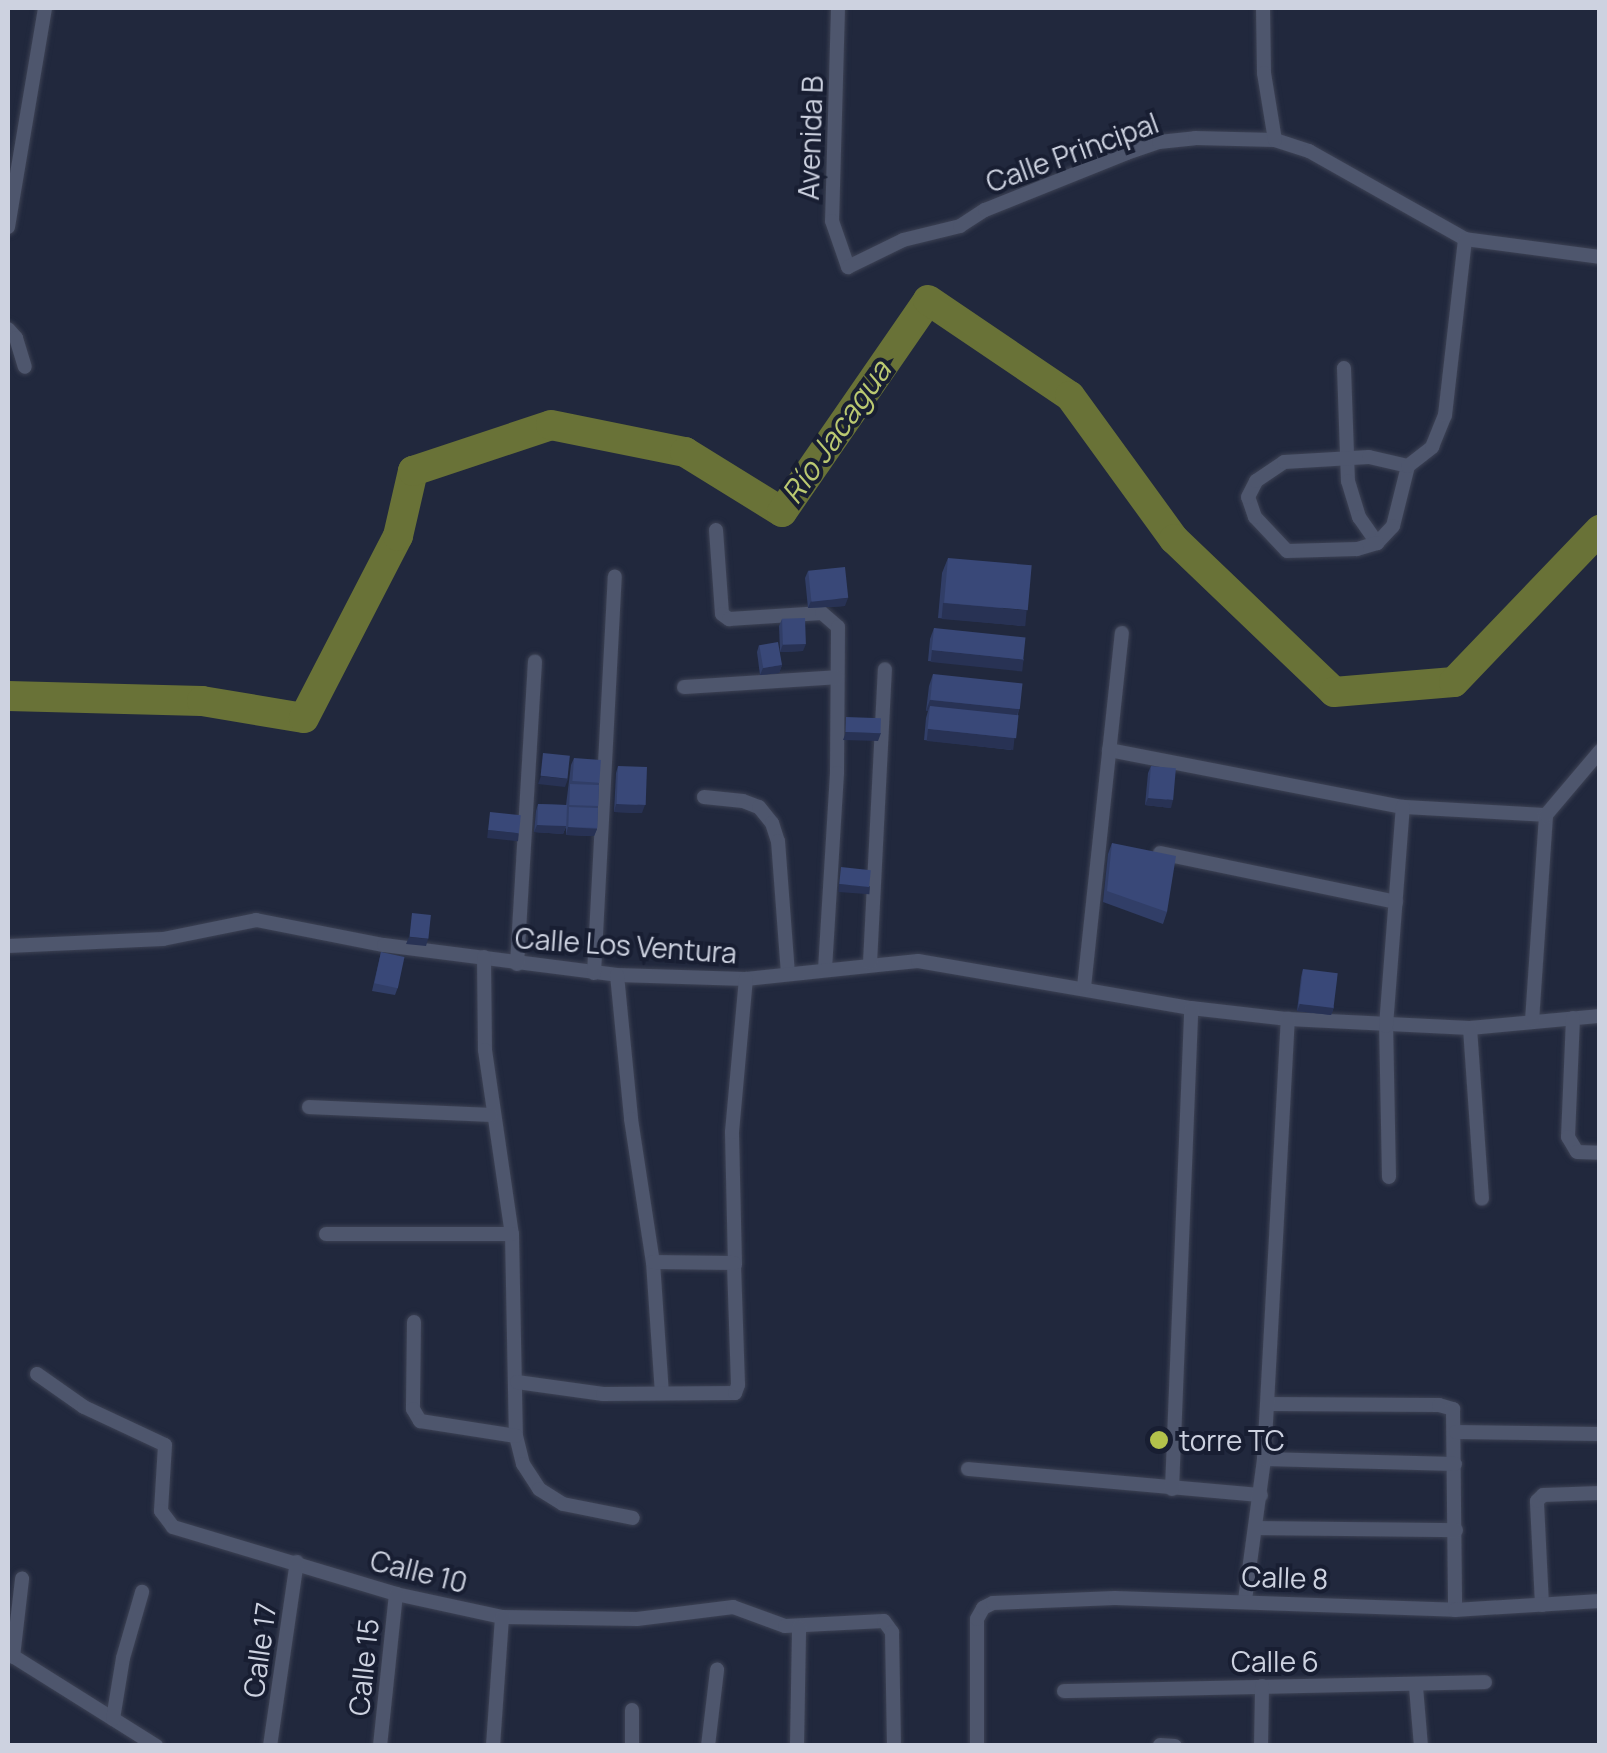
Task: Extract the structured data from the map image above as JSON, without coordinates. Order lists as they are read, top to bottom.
{
  "streets": {
    "street": [
      "Avenida B",
      "Calle Principal",
      "Calle Los Ventura",
      "Calle 10",
      "Calle 8",
      "Calle 17",
      "Calle 6",
      "Calle 15"
    ]
  },
  "crossings": [
    ["Avenida B", "Calle Principal"],
    ["Calle 10", "Calle 17"],
    ["Calle 10", "Calle 15"]
  ],
  "water": ["Río Jacagua"],
  "places": ["torre TC"]
}
